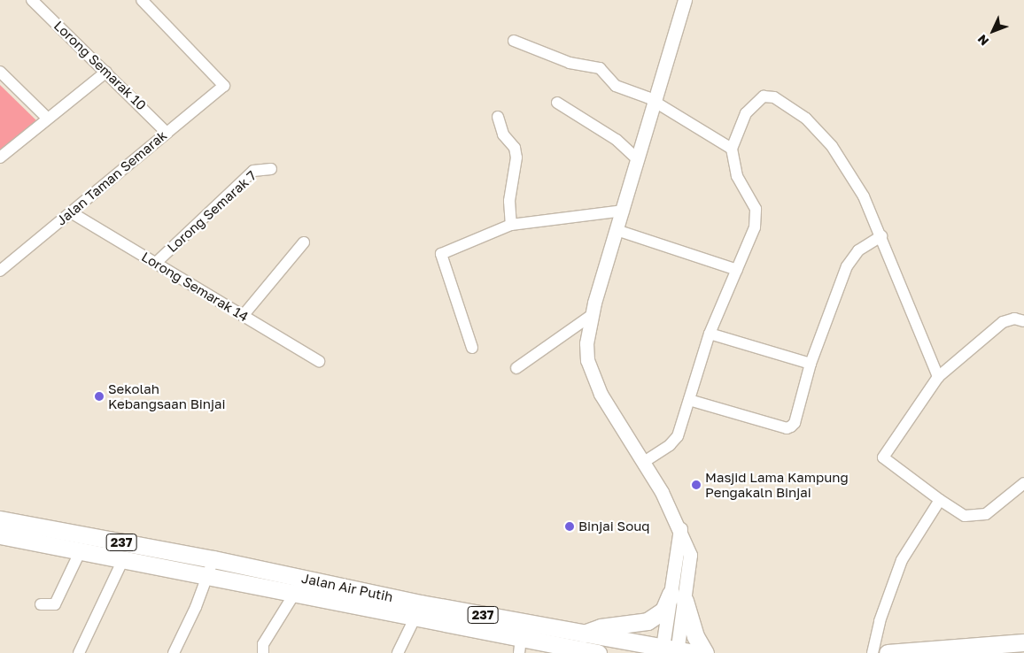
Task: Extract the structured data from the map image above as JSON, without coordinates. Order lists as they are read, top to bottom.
{
  "streets": {
    "main road": ["237", "Jalan Air Putih"],
    "street": [
      "Lorong Semarak 10",
      "Jalan Taman Semarak",
      "Lorong Semarak 7",
      "Lorong Semarak 14"
    ]
  },
  "crossings": [
    ["Lorong Semarak 10", "Jalan Taman Semarak"],
    ["Jalan Taman Semarak", "Lorong Semarak 14"],
    ["Lorong Semarak 7", "Lorong Semarak 14"]
  ],
  "places": ["Sekolah Kebangsaan Binjai", "Masjid Lama Kampung Pengakaln Binjai", "Binjai Souq"],
  "north": "bottom left"
}
